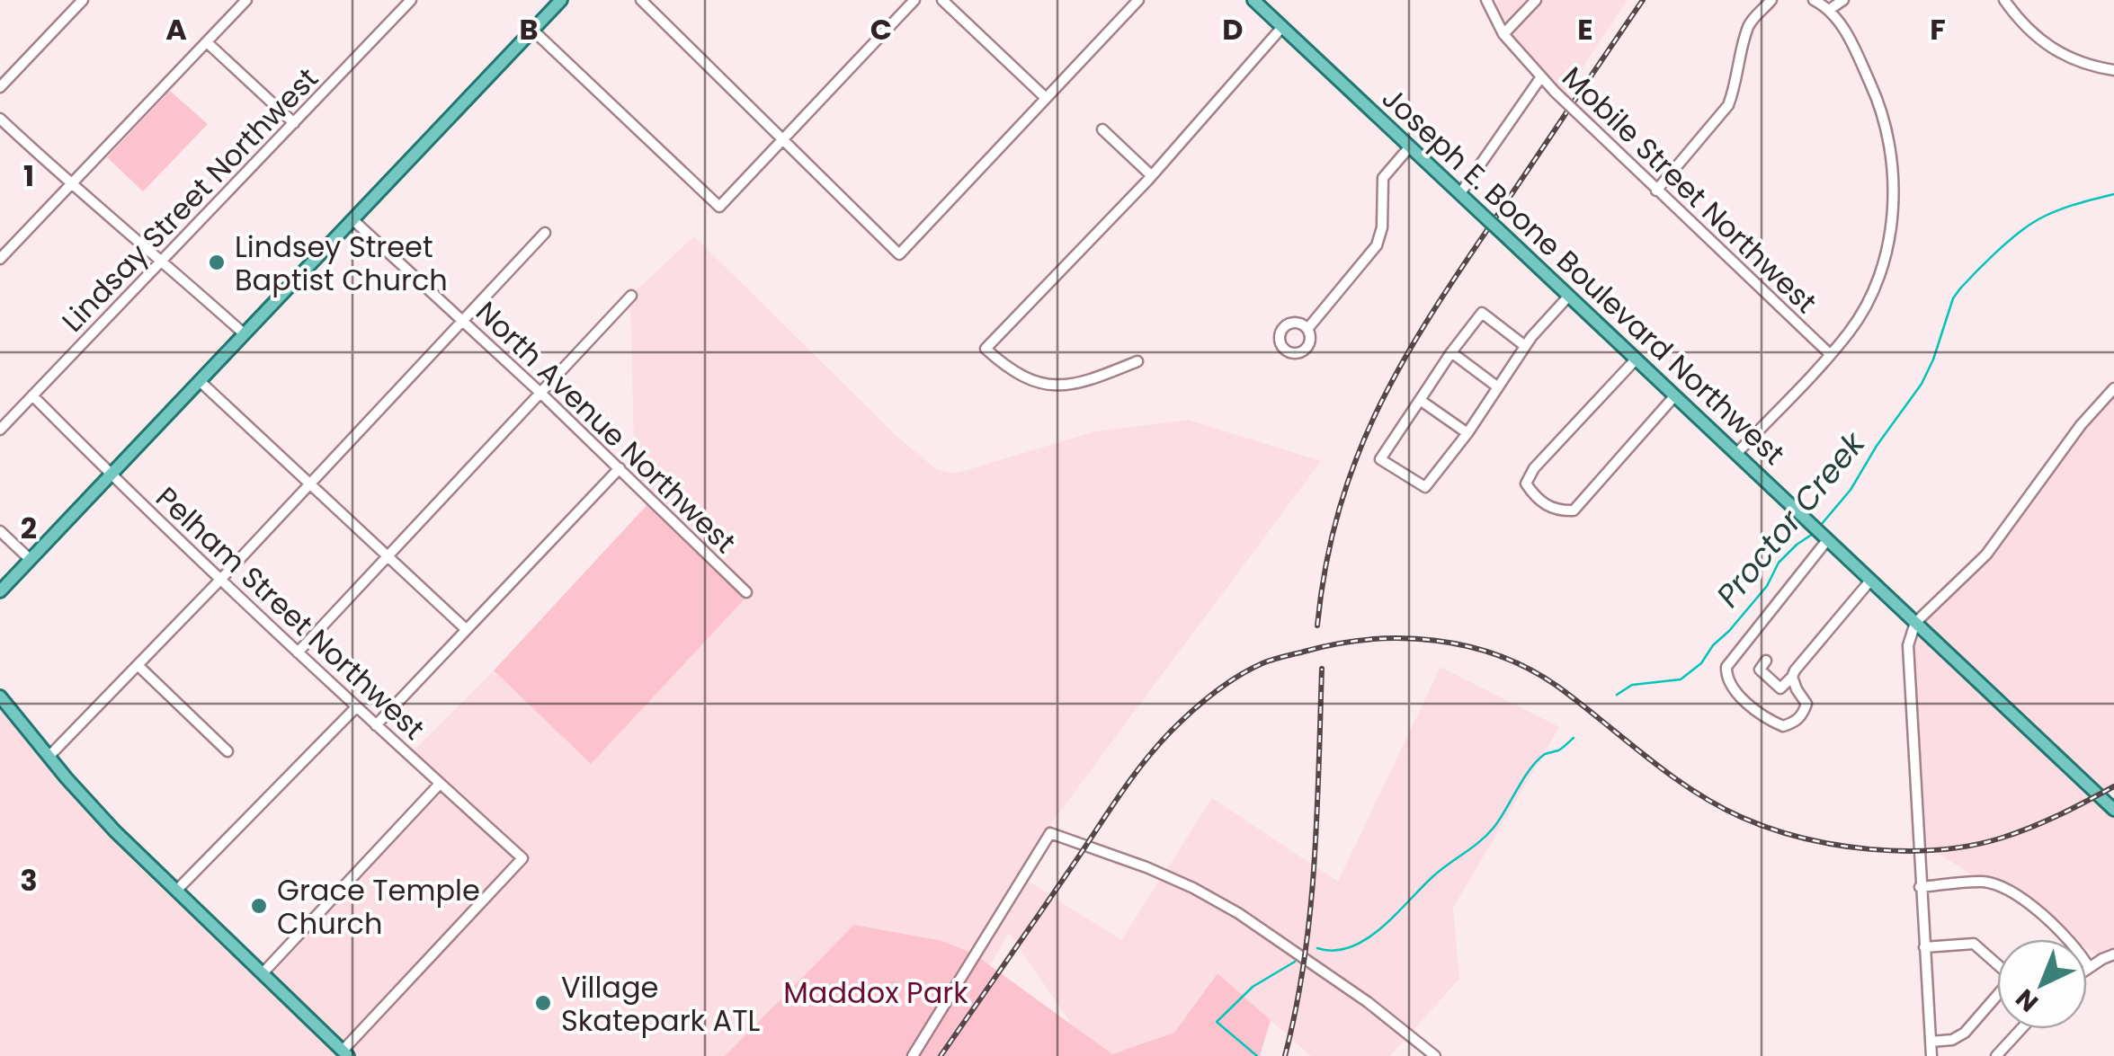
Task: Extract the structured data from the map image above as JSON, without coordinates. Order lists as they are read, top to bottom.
{
  "streets": {
    "main road": ["Joseph E. Boone Boulevard Northwest"],
    "street": [
      "Mobile Street Northwest",
      "Lindsay Street Northwest",
      "North Avenue Northwest",
      "Pelham Street Northwest"
    ]
  },
  "crossings": [
    ["Lindsay Street Northwest", "Pelham Street Northwest"]
  ],
  "water": ["Proctor Creek"],
  "parks": ["Maddox Park"],
  "places": ["Lindsey Street Baptist Church", "Grace Temple Church", "Village Skatepark ATL"],
  "north": "bottom left",
  "grid": {
    "columns": [
      "A",
      "B",
      "C",
      "D",
      "E",
      "F"
    ],
    "rows": ["1", "2", "3"]
  }
}
